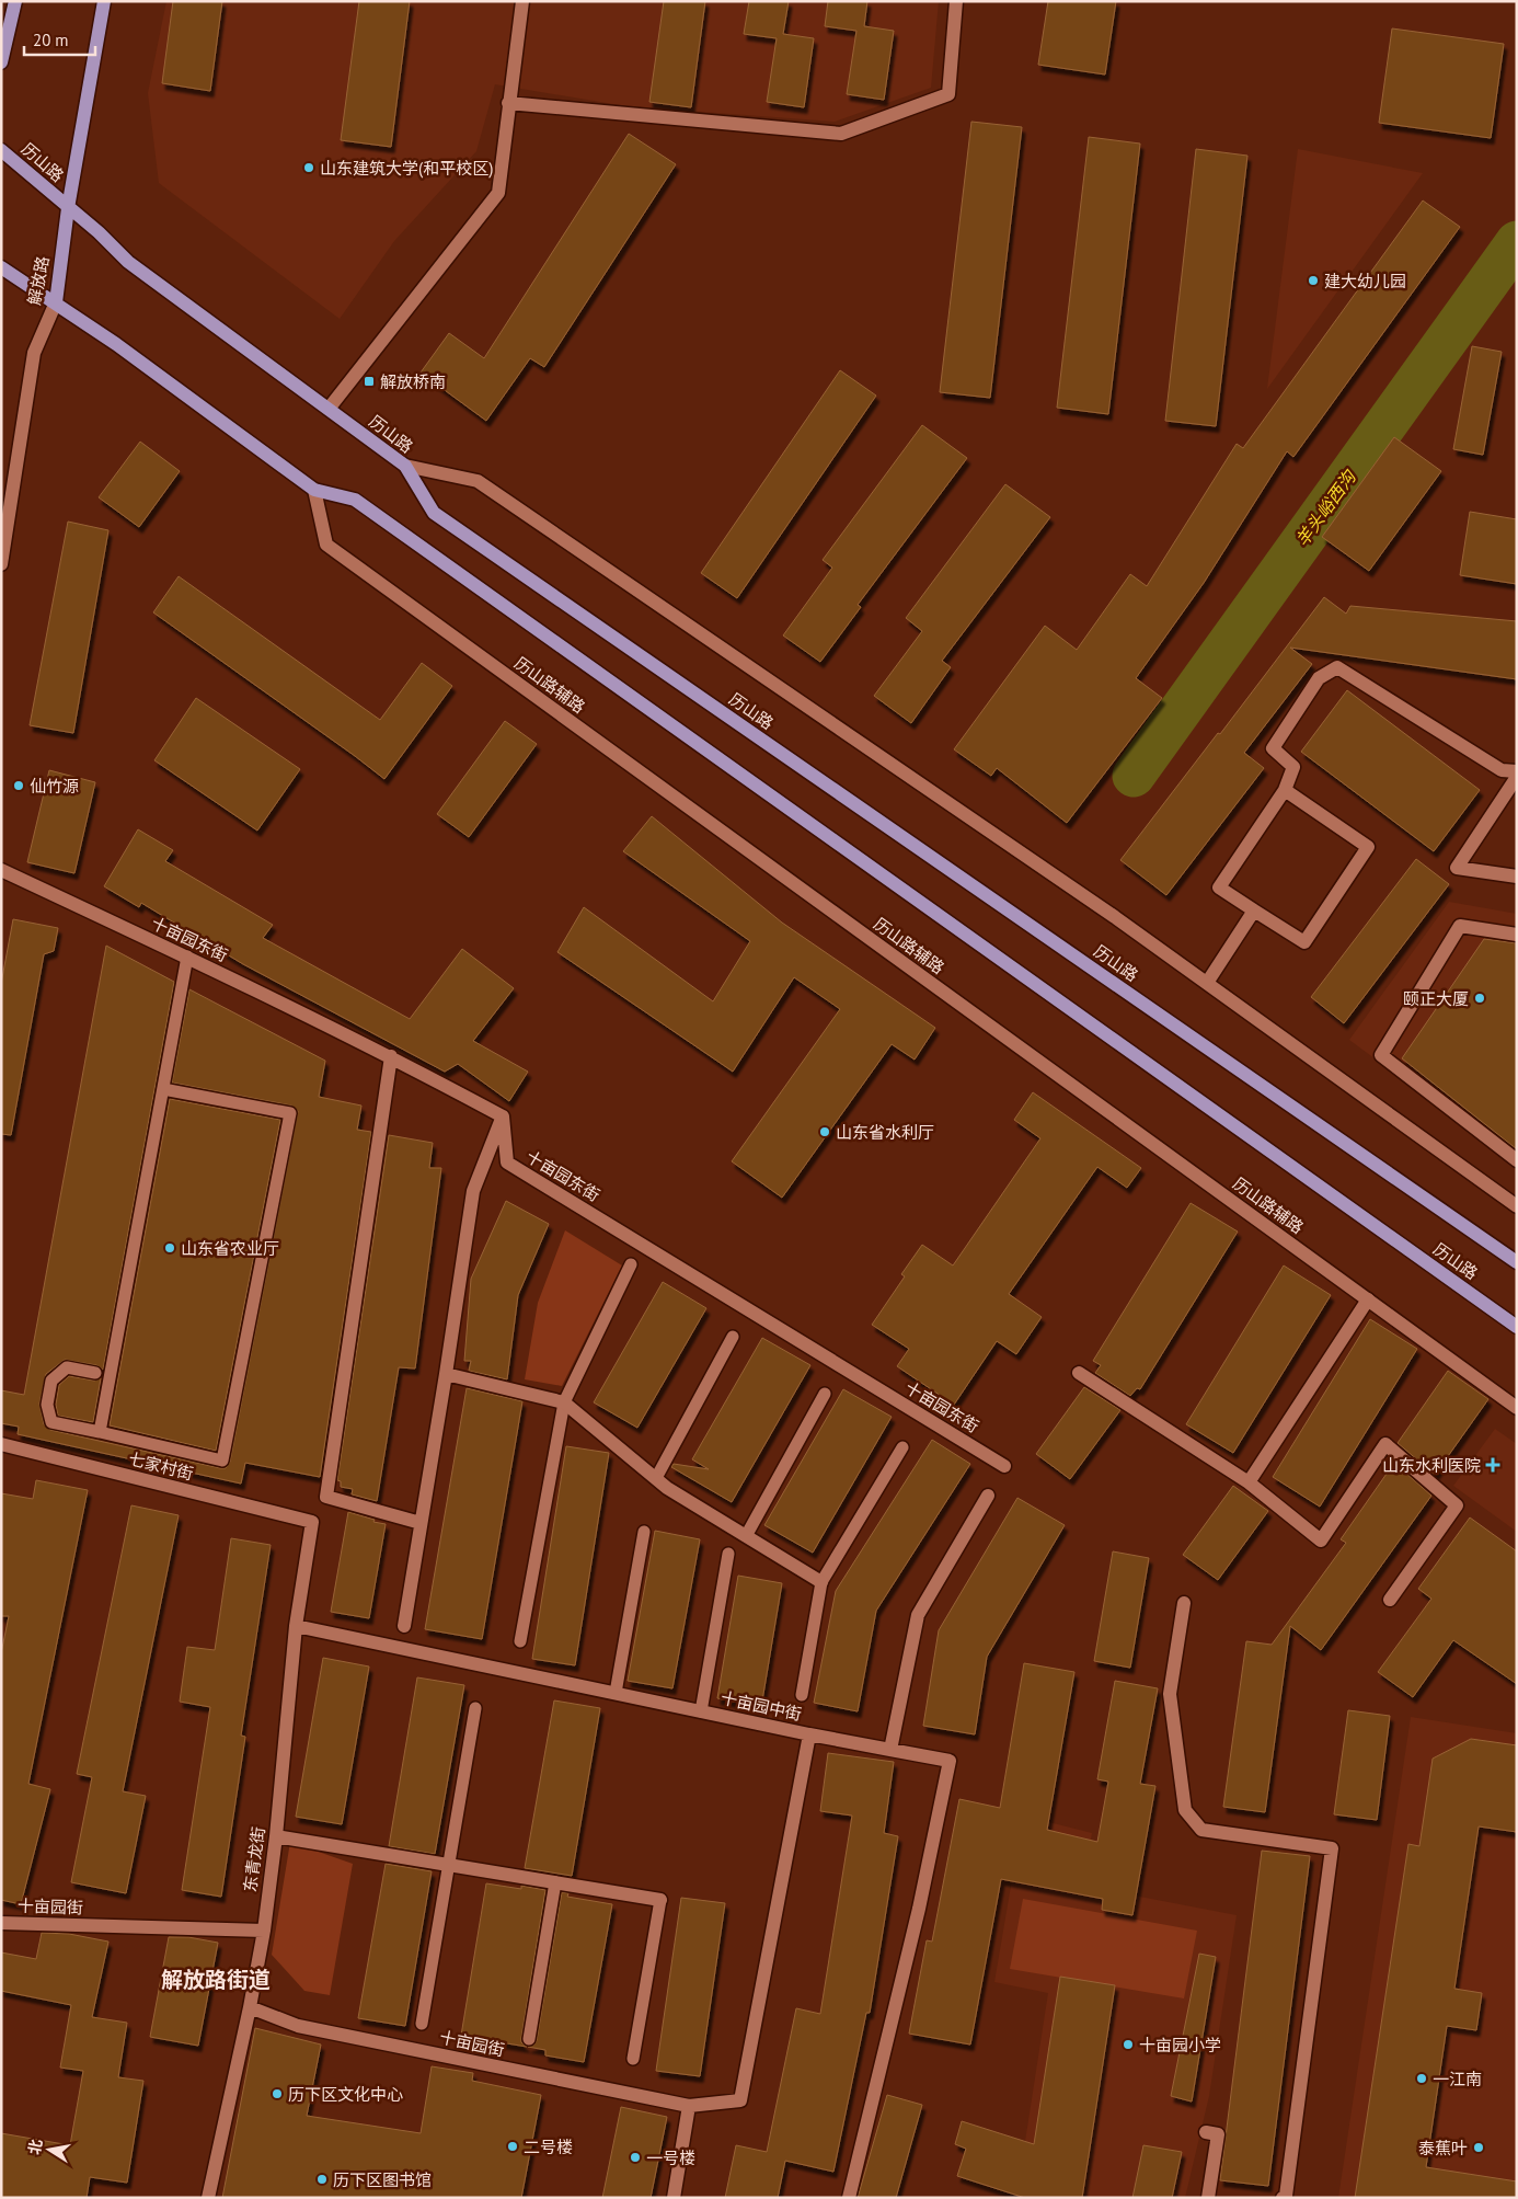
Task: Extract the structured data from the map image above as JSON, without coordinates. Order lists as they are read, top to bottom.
{
  "streets": {
    "main road": ["历山路", "解放路"],
    "street": [
      "历山路辅路",
      "十亩园东街",
      "七家村街",
      "十亩园中街",
      "东青龙街",
      "十亩园街"
    ]
  },
  "crossings": [
    ["历山路", "解放路"],
    ["历山路", "历山路辅路"],
    ["七家村街", "东青龙街"],
    ["十亩园中街", "东青龙街"],
    ["十亩园中街", "十亩园街"],
    ["东青龙街", "十亩园街"]
  ],
  "districts": ["解放路街道"],
  "water": ["羊头峪西沟"],
  "places": {
    "other": [
      "山东建筑大学(和平校区)",
      "建大幼儿园",
      "仙竹源",
      "颐正大厦",
      "山东省水利厅",
      "山东省农业厅",
      "十亩园小学",
      "一江南",
      "历下区文化中心",
      "二号楼",
      "泰蕉叶",
      "一号楼",
      "历下区图书馆"
    ],
    "transit": ["解放桥南"],
    "health": ["山东水利医院"]
  },
  "scale_bar": "20 m",
  "north": "left"
}
